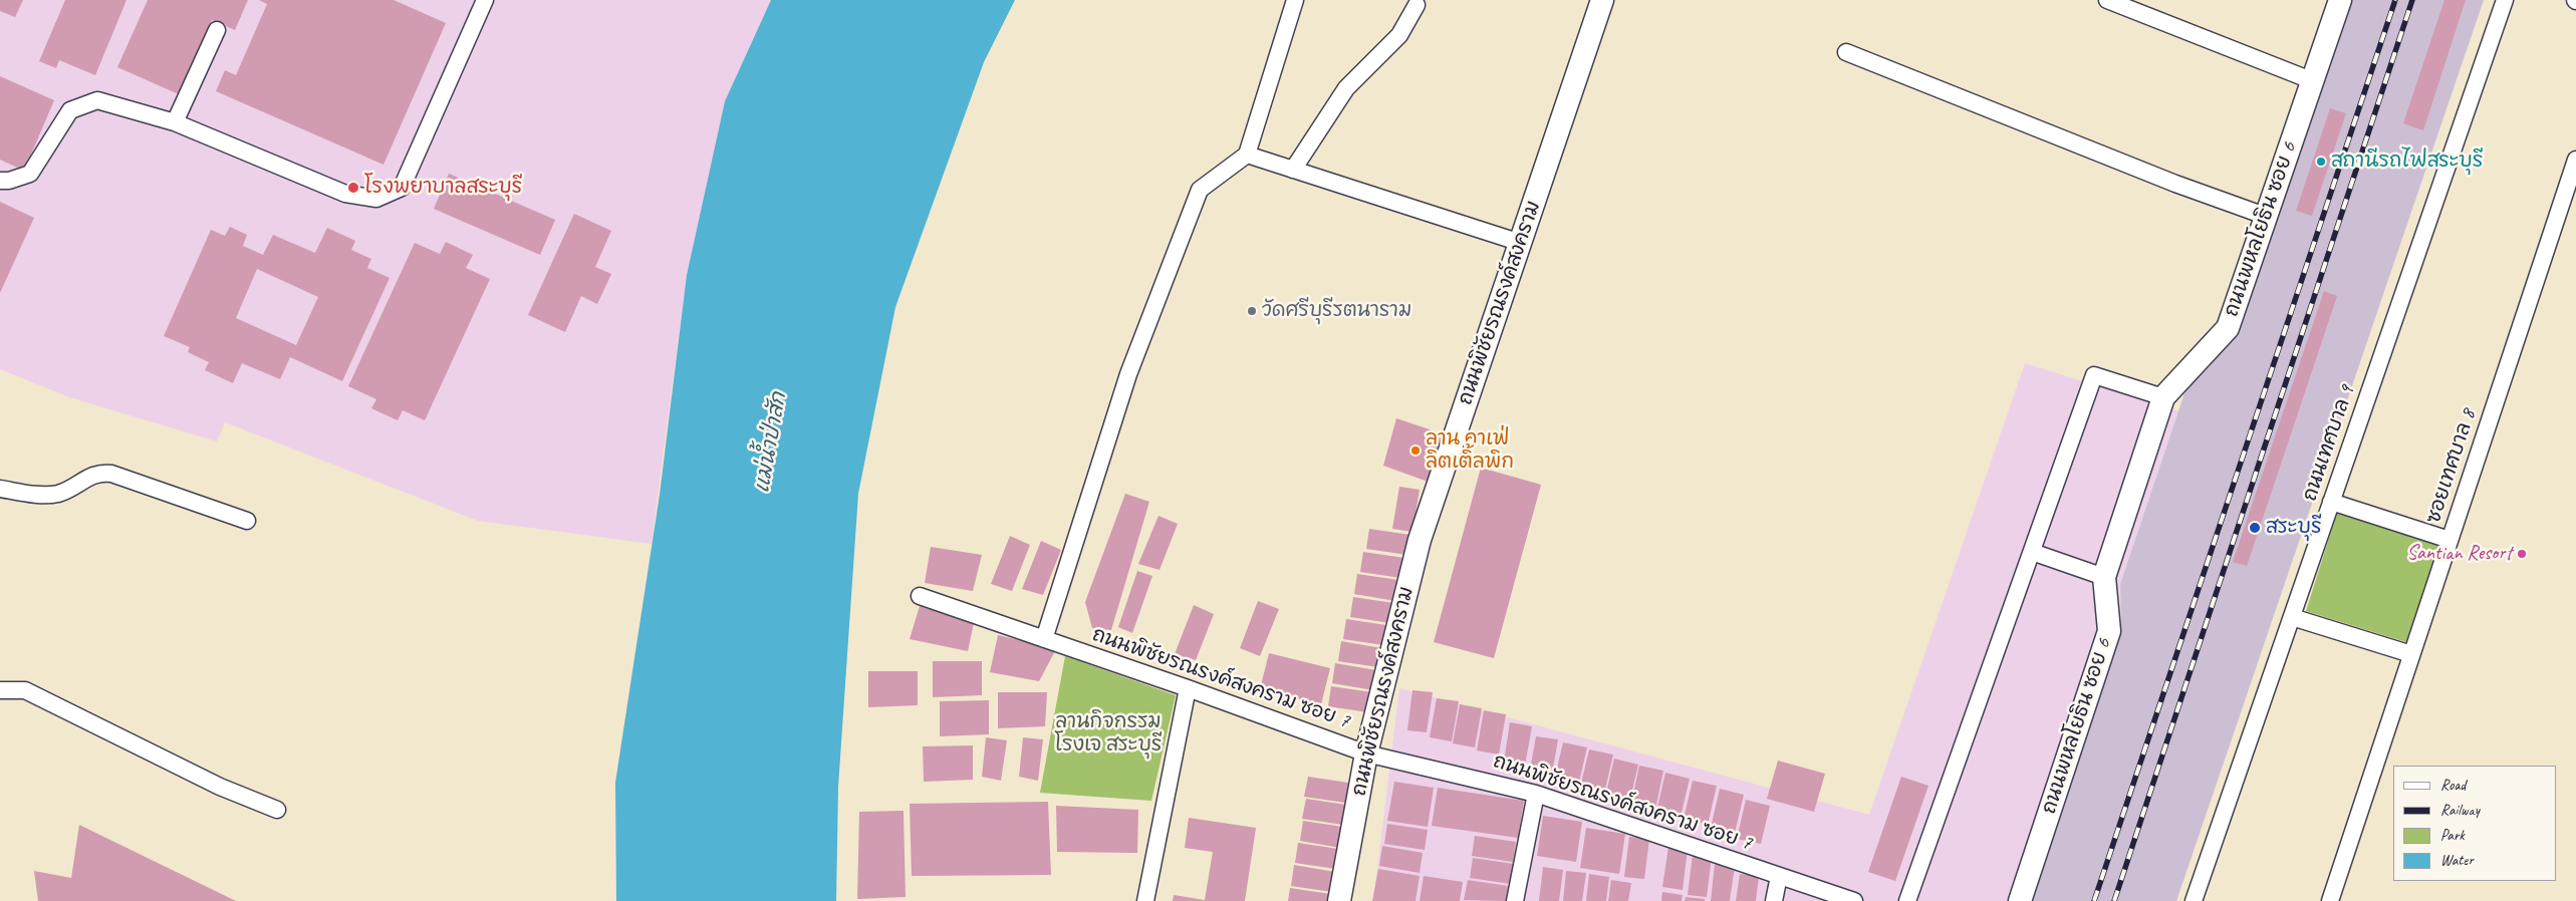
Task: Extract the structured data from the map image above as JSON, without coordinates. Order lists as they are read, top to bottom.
{
  "streets": {
    "street": [
      "ถนนพหลโยธิน ซอย 6",
      "ถนนพิชัยรณรงค์สงคราม",
      "ถนนเทศบาล 9",
      "ซอยเทศบาล 8",
      "ถนนพิชัยรณรงค์สงคราม ซอย 7"
    ]
  },
  "crossings": [
    ["ถนนพิชัยรณรงค์สงคราม", "ถนนพิชัยรณรงค์สงคราม ซอย 7"]
  ],
  "water": ["แม่น้ำป่าสัก"],
  "parks": ["ลานกิจกรรม โรงเจ สระบุรี"],
  "places": [
    "สถานีรถไฟสระบุรี",
    "โรงพยาบาลสระบุรี",
    "วัดศรีบุรีรตนาราม",
    "ลาน คาเฟ่ ลิตเติ้ลพิก",
    "สระบุรี",
    "Santian Resort"
  ],
  "legend": [
    "Road",
    "Railway",
    "Park",
    "Water"
  ]
}
